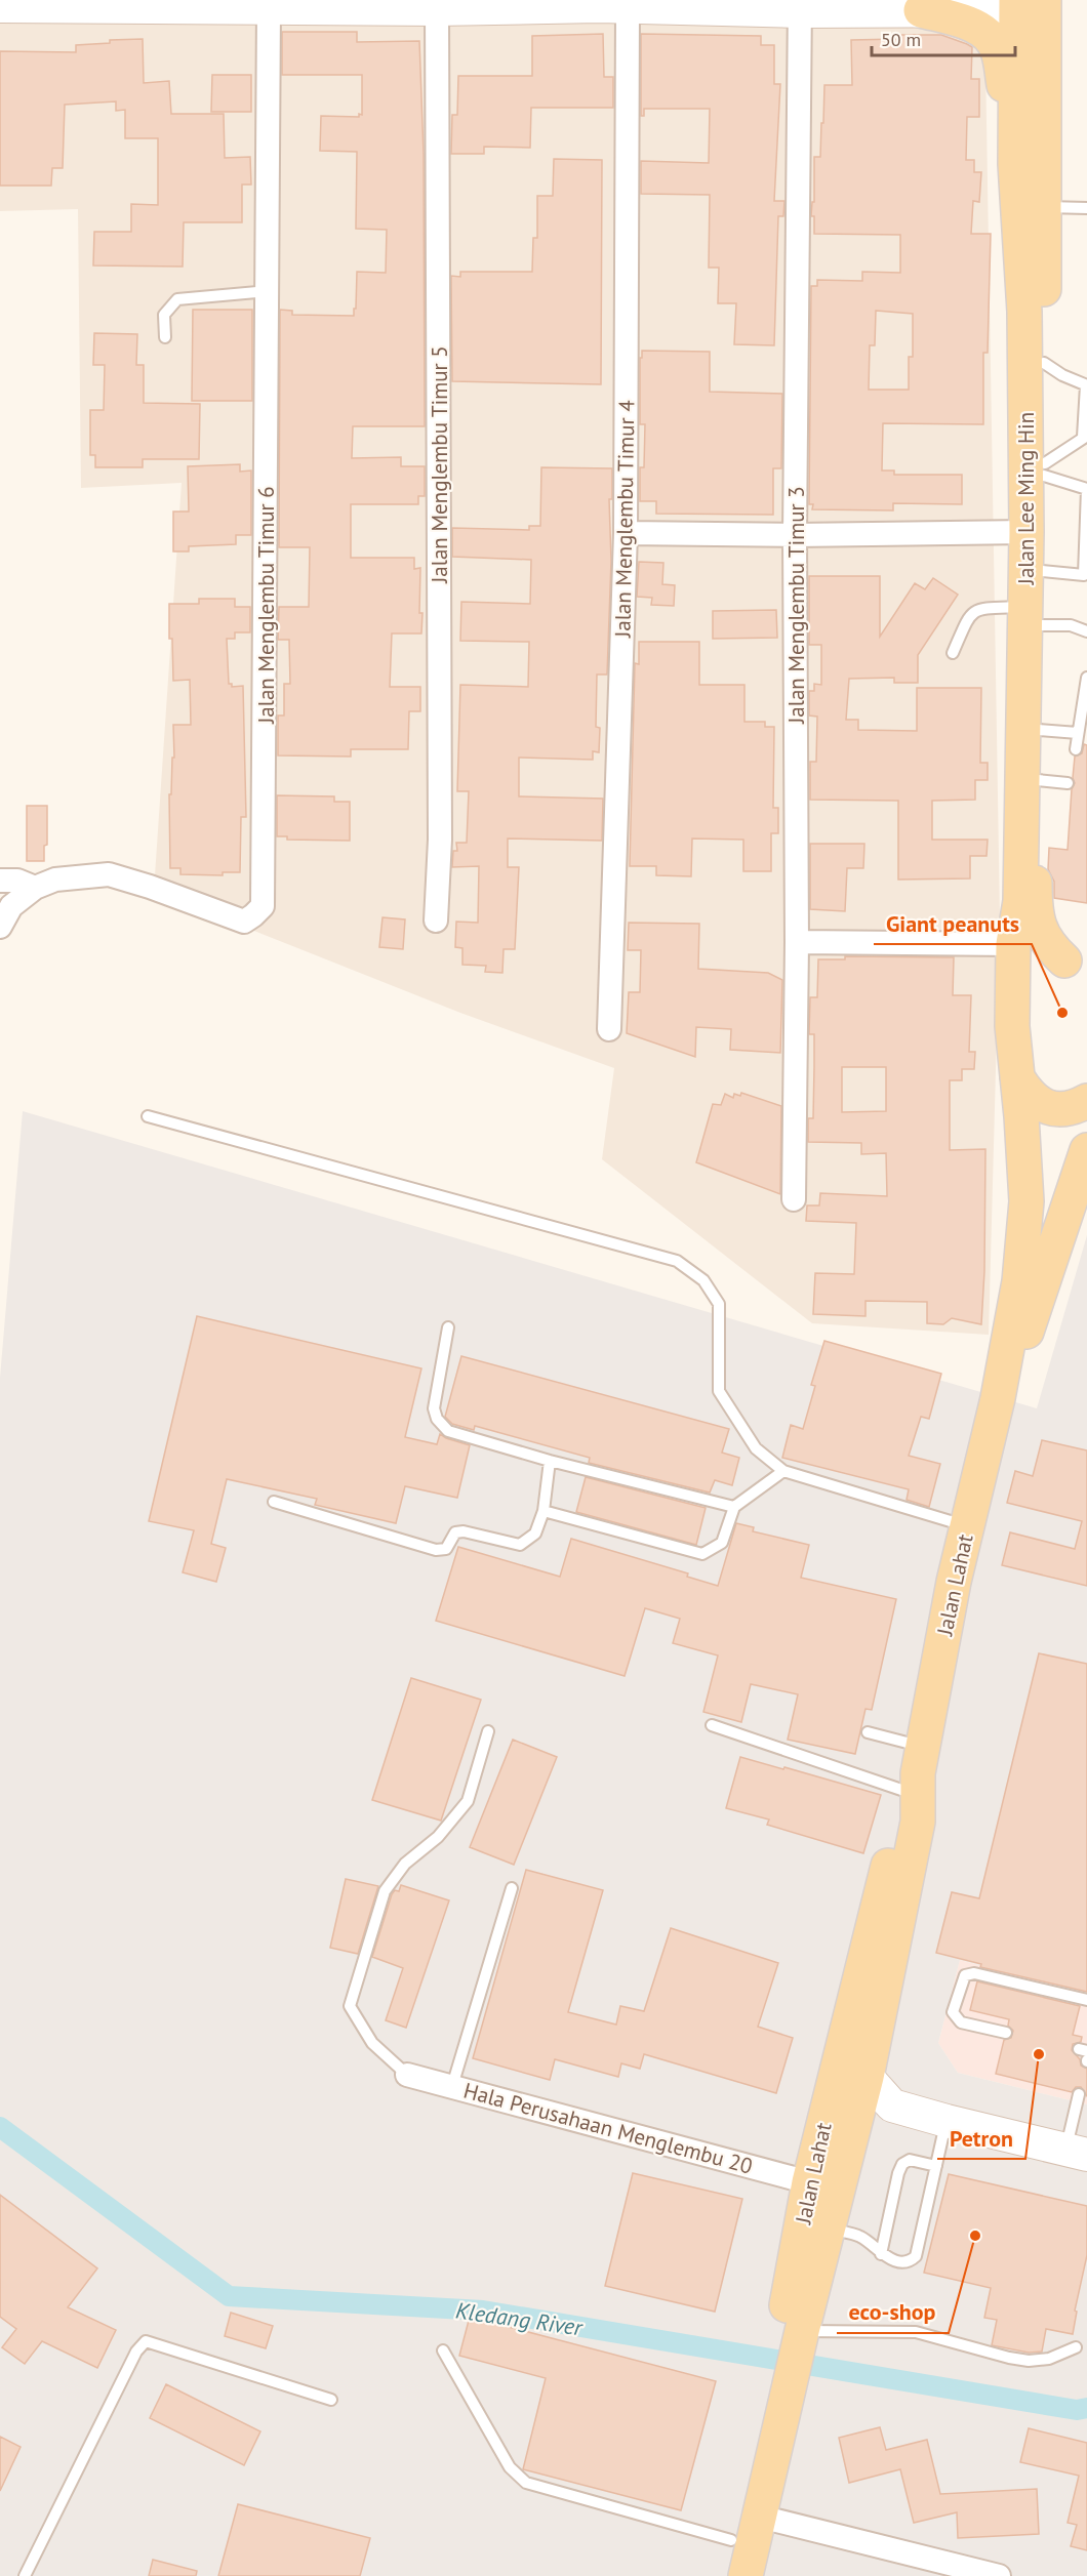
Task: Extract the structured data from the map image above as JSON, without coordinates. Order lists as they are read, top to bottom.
{
  "streets": {
    "main road": ["Jalan Lee Ming Hin", "Jalan Lahat"],
    "street": [
      "Jalan Menglembu Timur 5",
      "Jalan Menglembu Timur 4",
      "Jalan Menglembu Timur 6",
      "Jalan Menglembu Timur 3",
      "Hala Perusahaan Menglembu 20"
    ]
  },
  "crossings": [
    ["Jalan Lee Ming Hin", "Jalan Lahat"],
    ["Jalan Lahat", "Hala Perusahaan Menglembu 20"]
  ],
  "water": ["Kledang River"],
  "places": ["Giant peanuts", "Petron", "eco-shop"],
  "scale_bar": "50 m"
}
